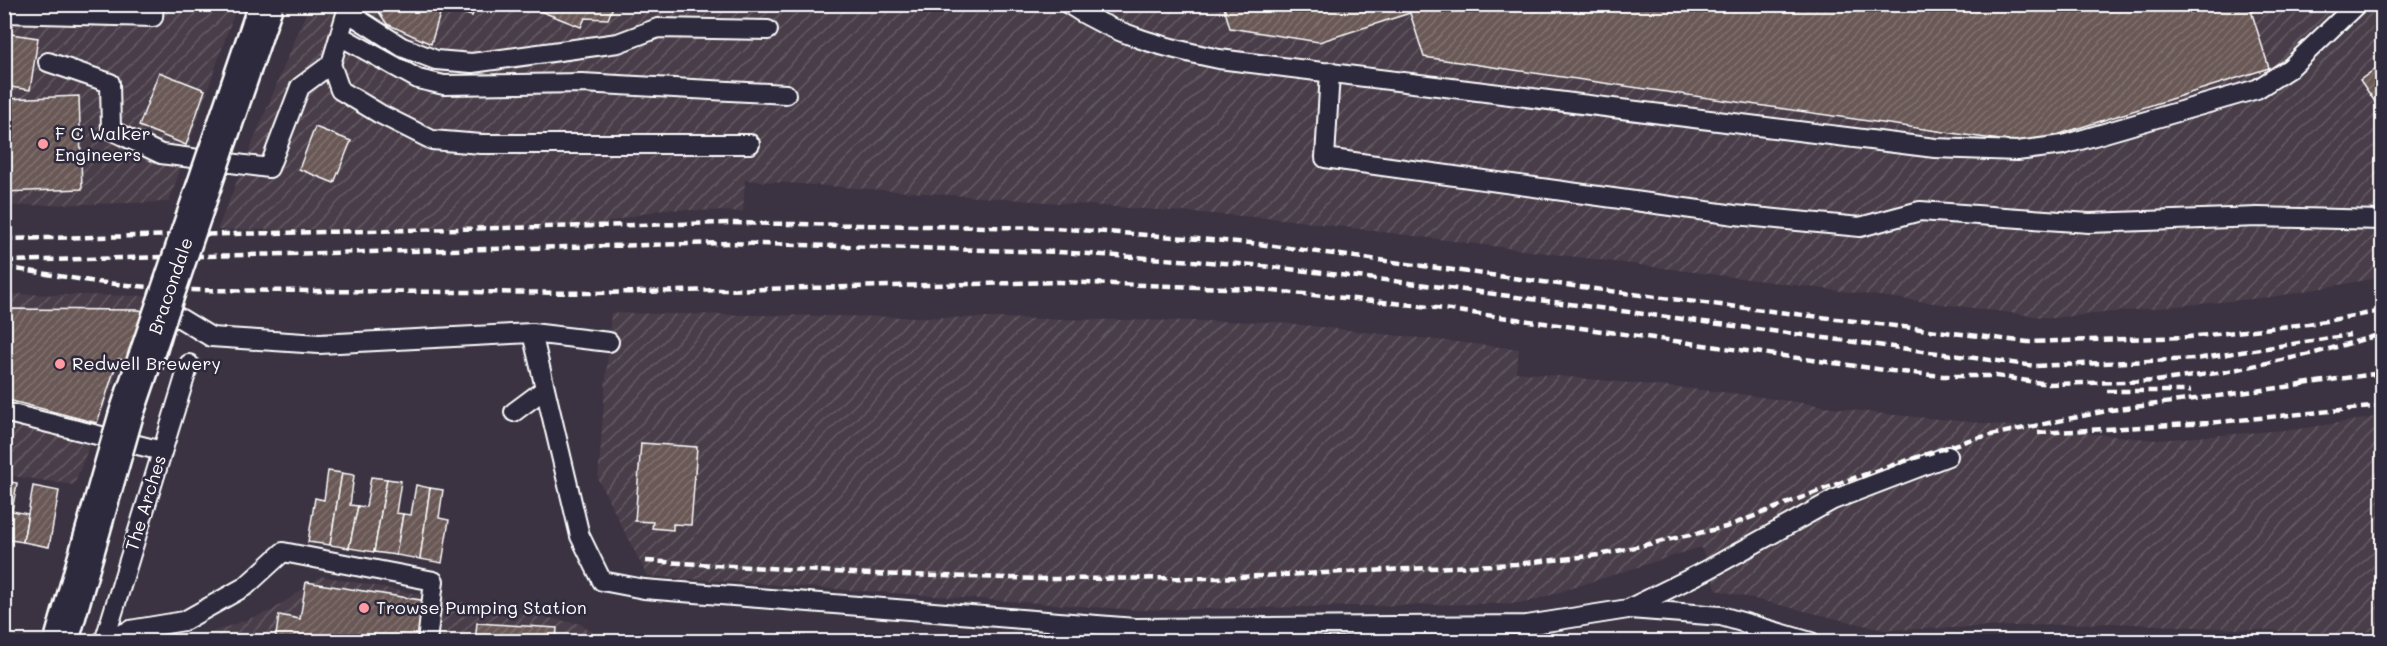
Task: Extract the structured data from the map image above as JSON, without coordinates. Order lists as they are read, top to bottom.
{
  "streets": {
    "street": ["Bracondale"],
    "lane": ["The Arches"]
  },
  "places": ["F C Walker Engineers", "Redwell Brewery", "Trowse Pumping Station"]
}
